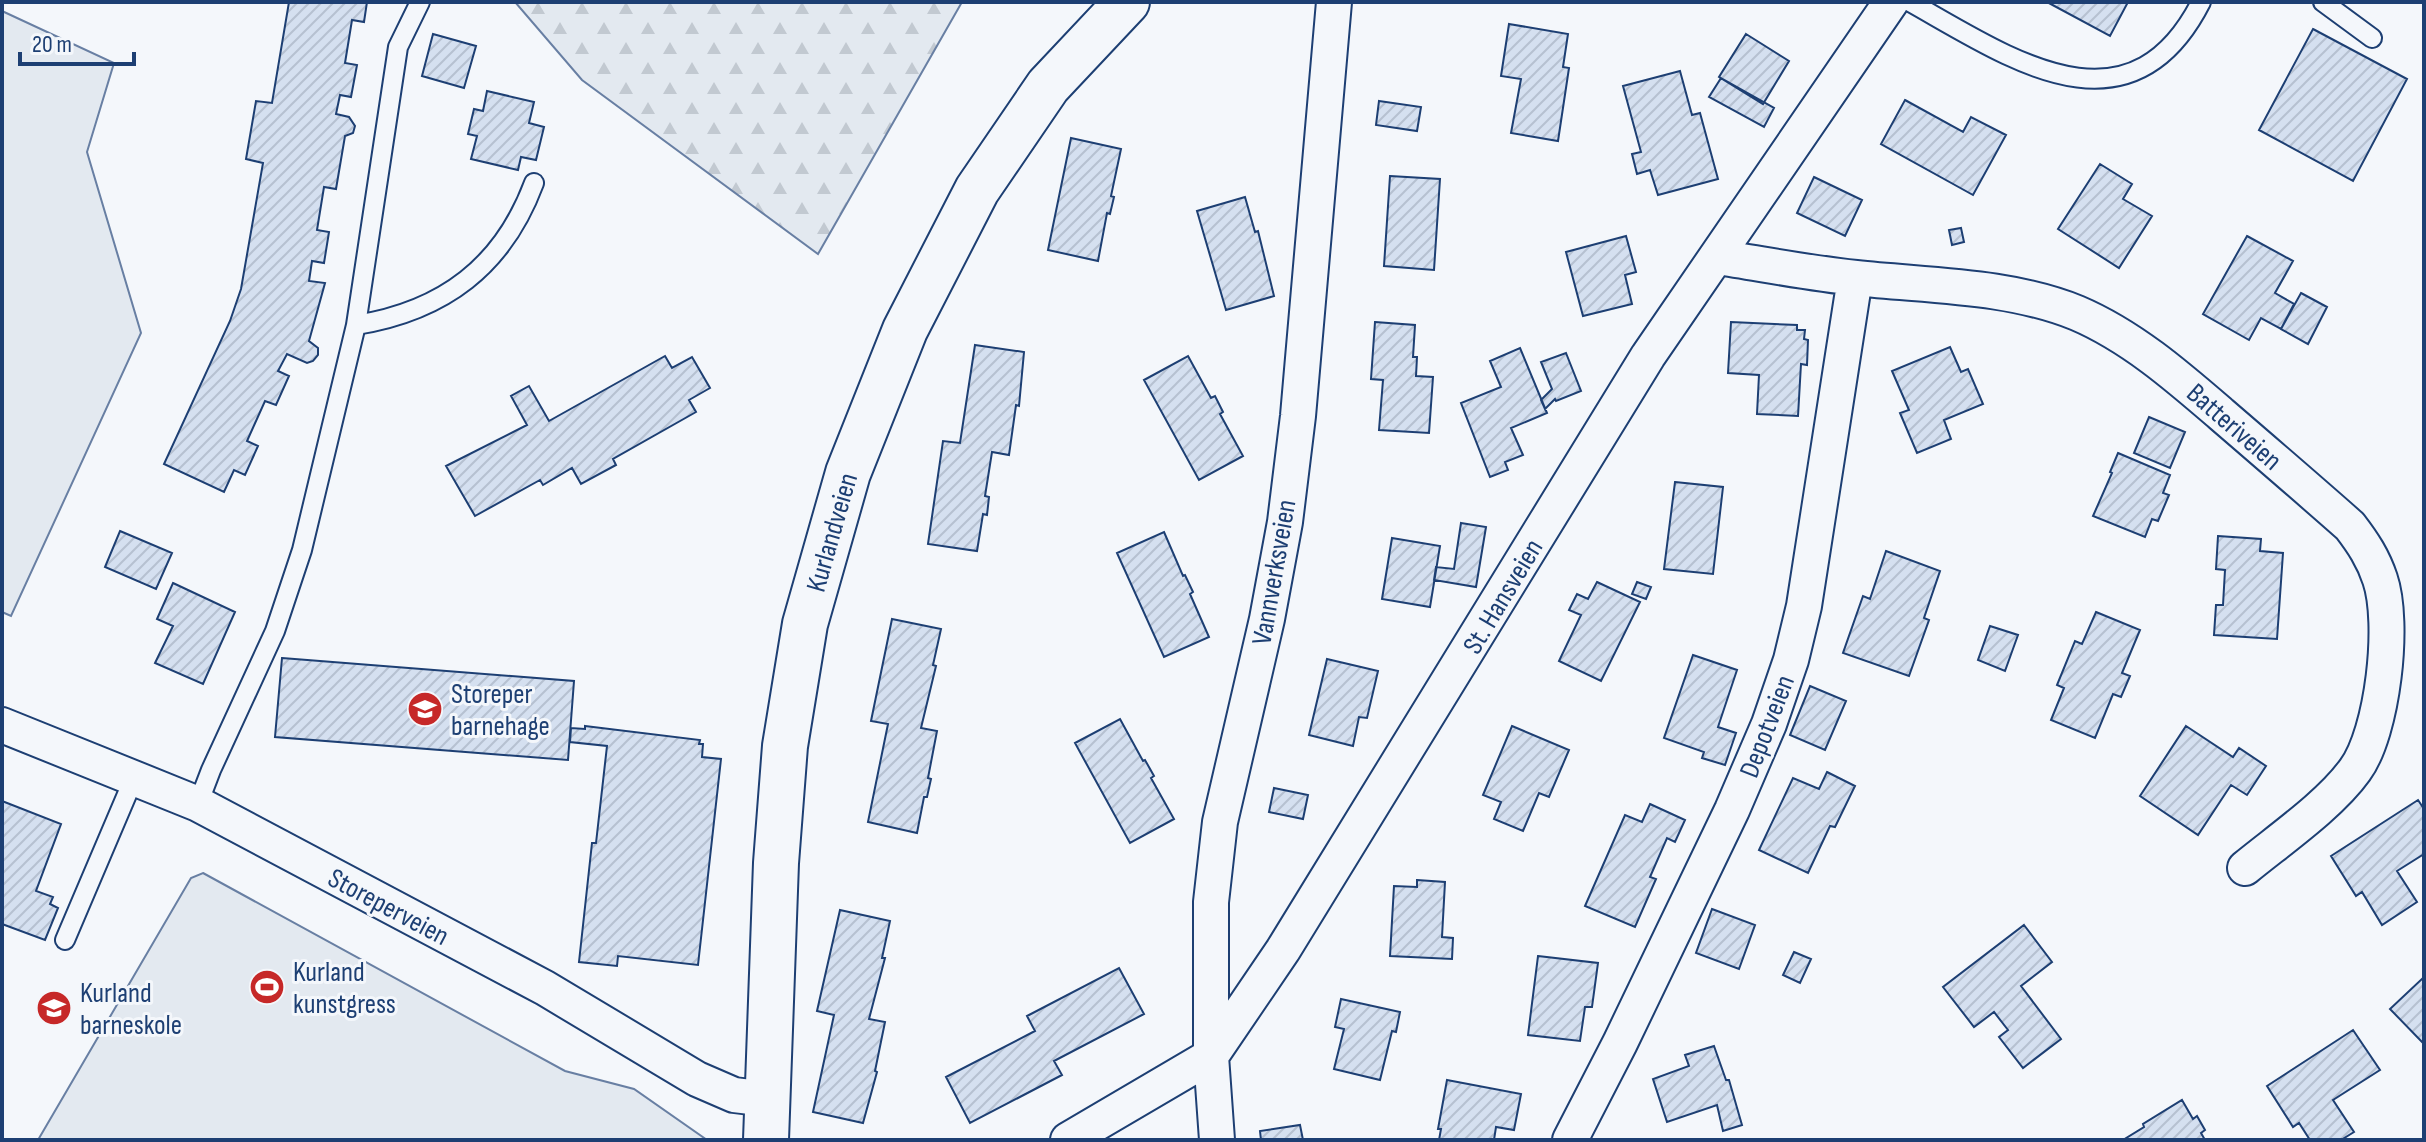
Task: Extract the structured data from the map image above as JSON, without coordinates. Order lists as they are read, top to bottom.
{
  "streets": {
    "main road": ["Kurlandveien"],
    "street": [
      "Batteriveien",
      "Vannverksveien",
      "St. Hansveien",
      "Depotveien",
      "Storeperveien"
    ]
  },
  "crossings": [
    ["Batteriveien", "St. Hansveien"],
    ["Batteriveien", "Depotveien"],
    ["Kurlandveien", "Storeperveien"],
    ["Vannverksveien", "St. Hansveien"]
  ],
  "places": {
    "school or university": ["Storeper barnehage", "Kurland barneskole"],
    "sports": ["Kurland kunstgress"]
  },
  "scale_bar": "20 m"
}
